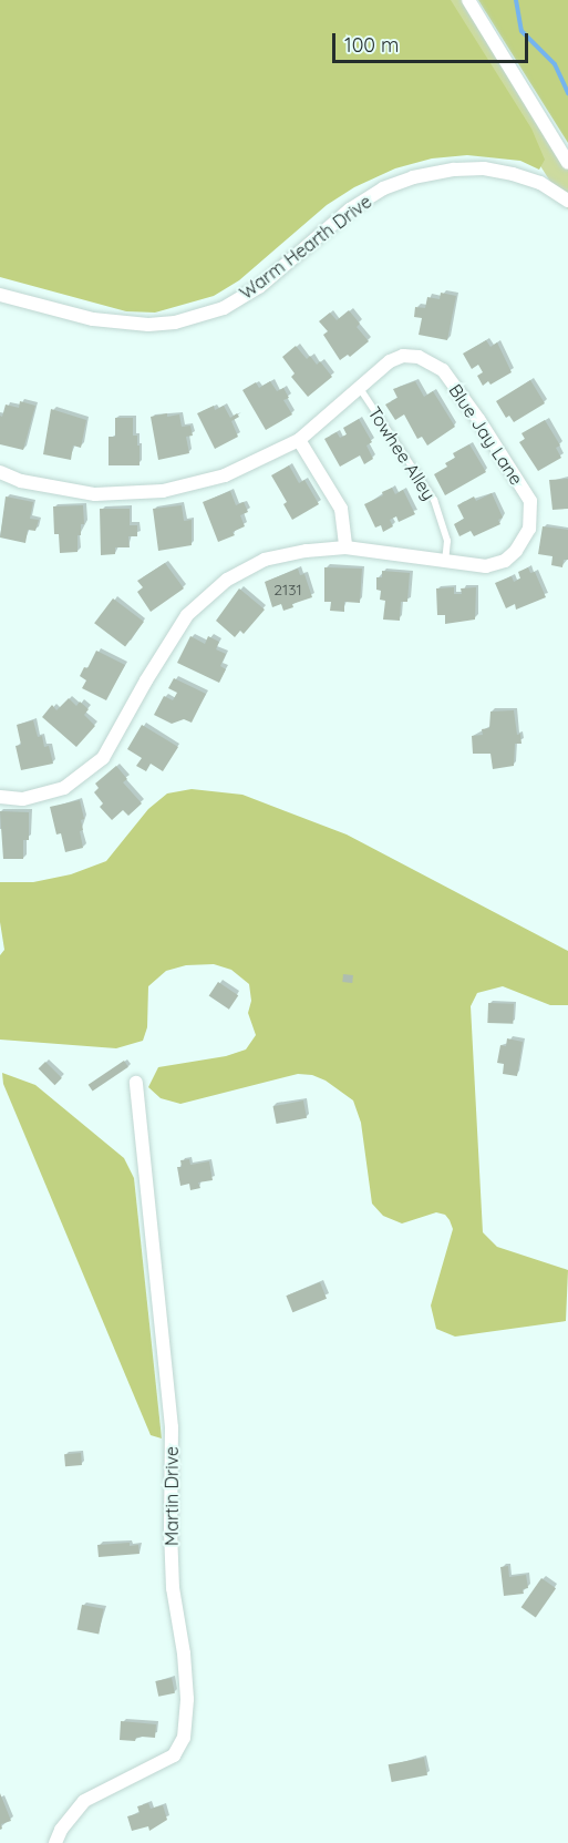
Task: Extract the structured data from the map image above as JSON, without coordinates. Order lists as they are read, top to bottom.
{
  "streets": {
    "street": ["Warm Hearth Drive", "Blue Jay Lane", "Martin Drive"],
    "lane": ["Towhee Alley"]
  },
  "crossings": [
    ["Blue Jay Lane", "Towhee Alley"]
  ],
  "house_numbers": ["2131"],
  "scale_bar": "100 m"
}
